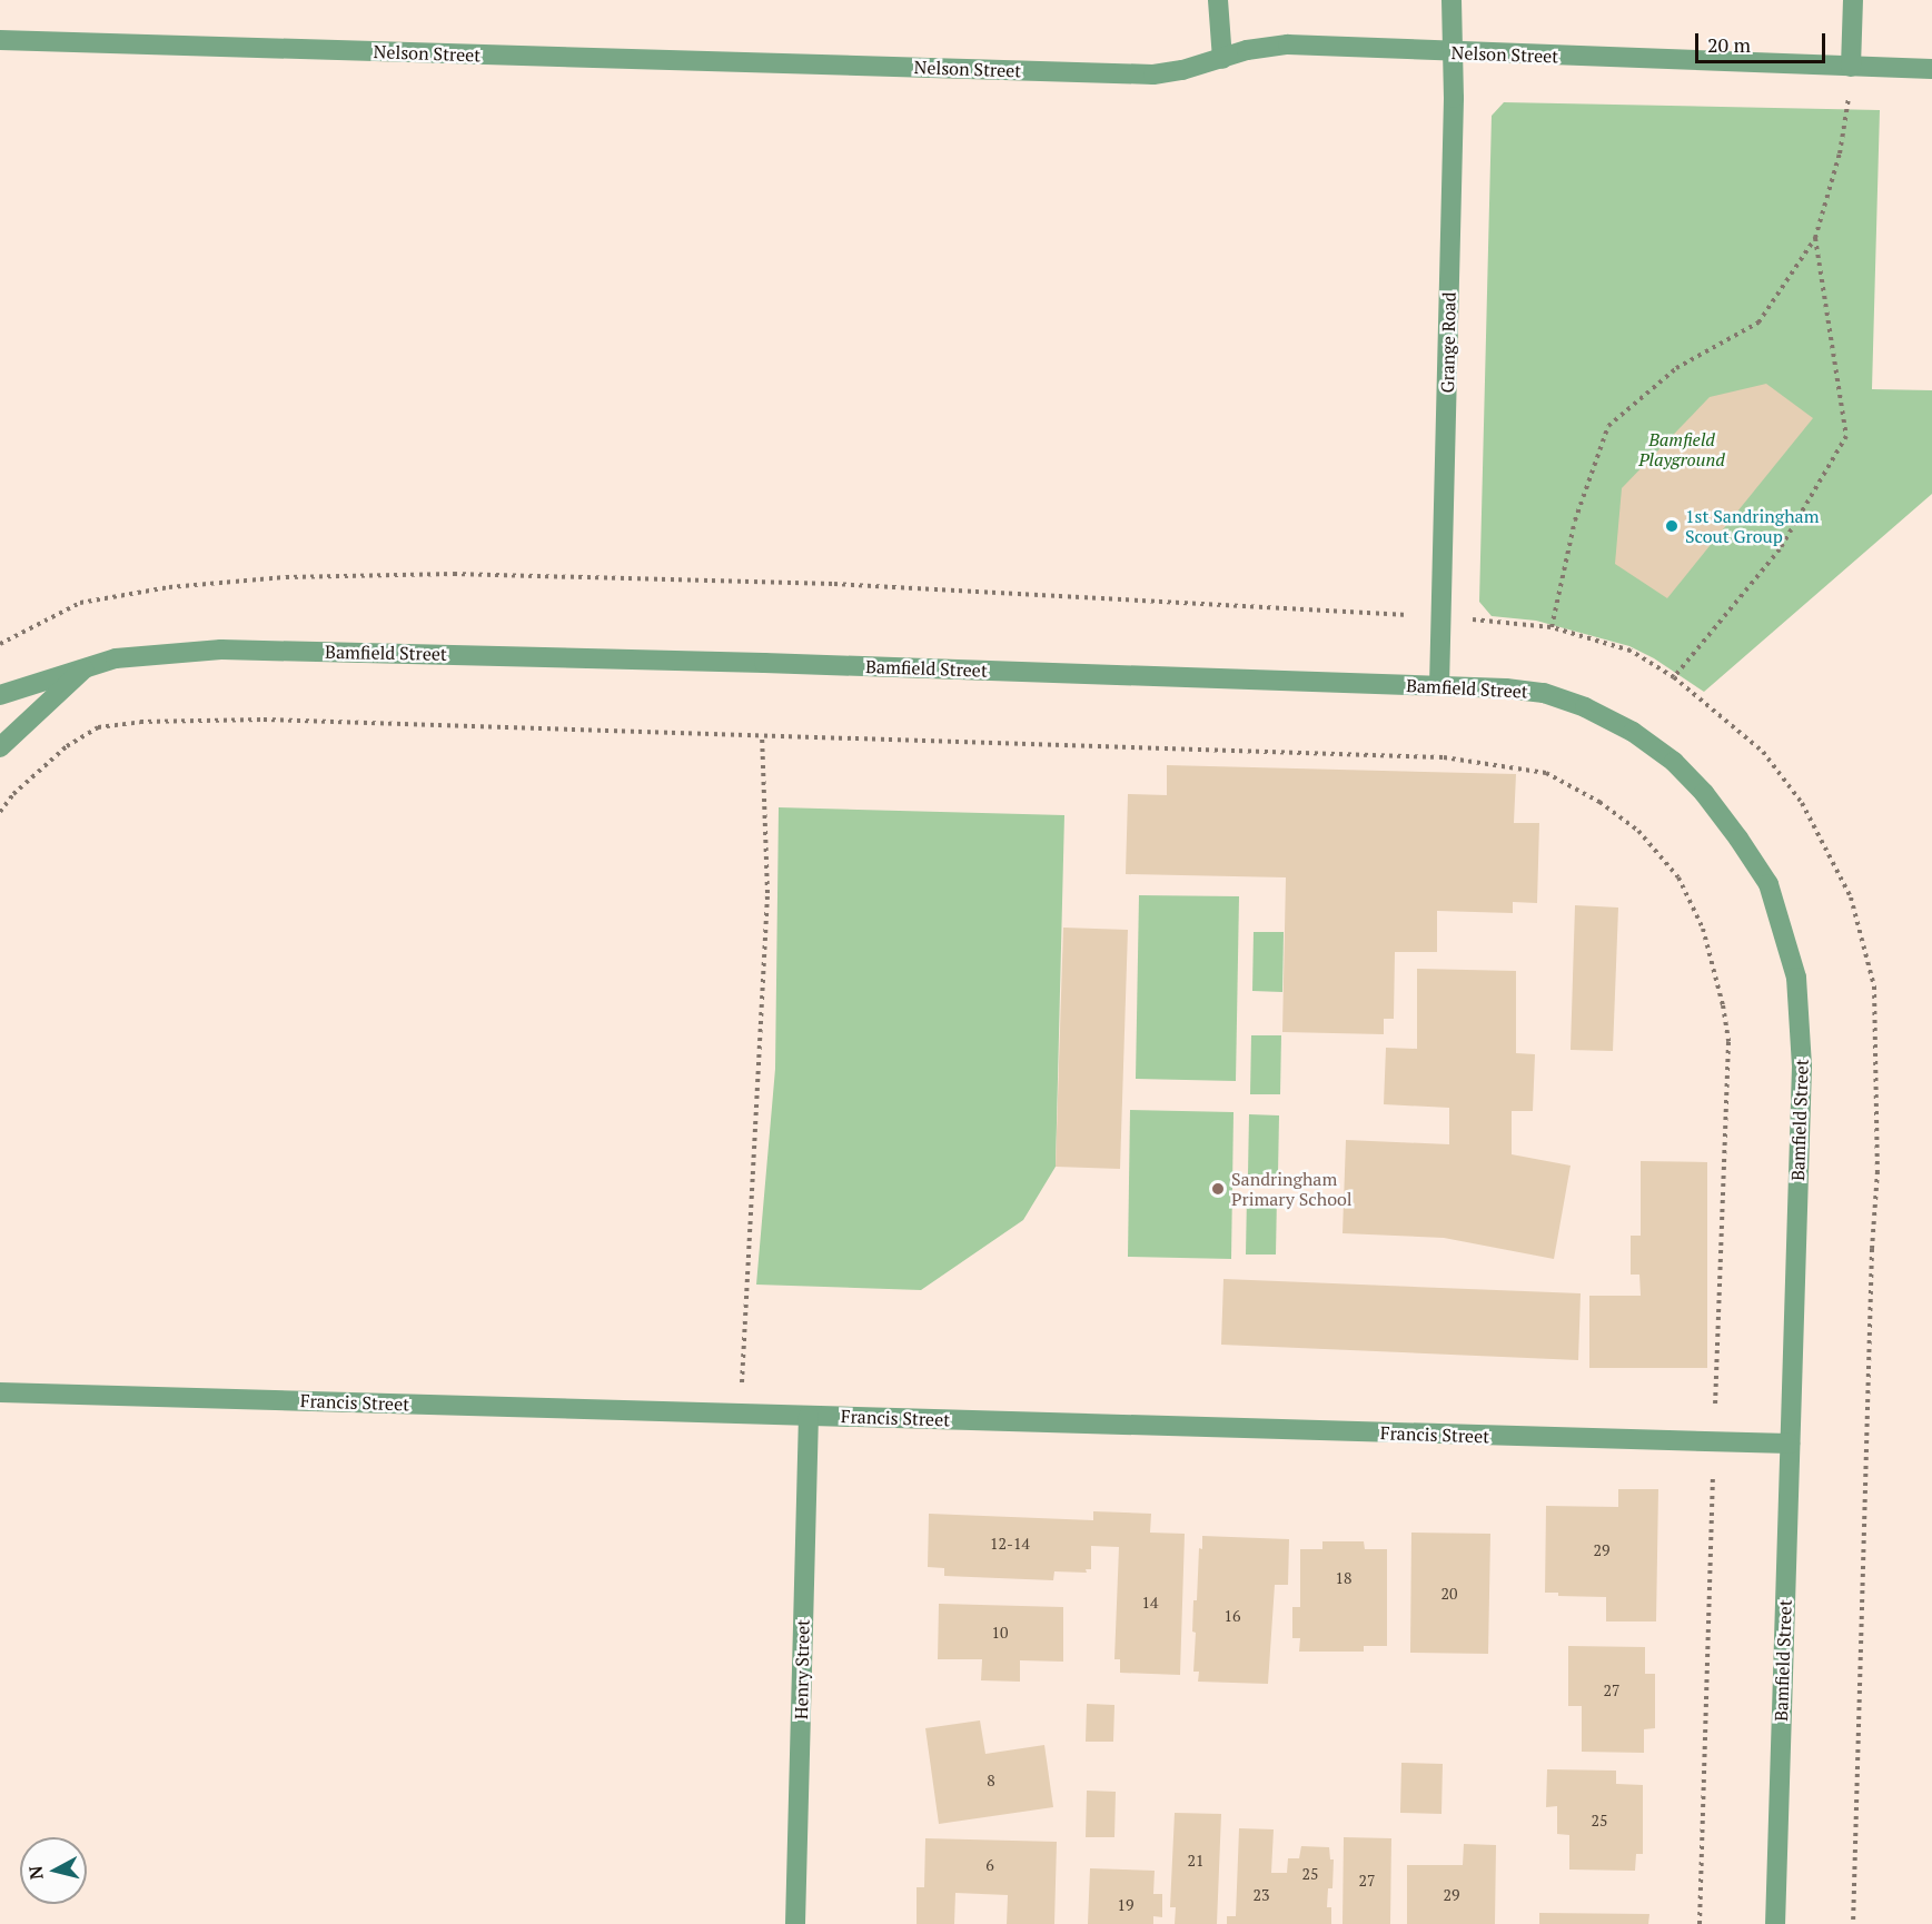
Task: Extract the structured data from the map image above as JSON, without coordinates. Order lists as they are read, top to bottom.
{
  "streets": {
    "street": [
      "Nelson Street",
      "Grange Road",
      "Bamfield Street",
      "Francis Street",
      "Henry Street"
    ]
  },
  "crossings": [
    ["Nelson Street", "Grange Road"],
    ["Grange Road", "Bamfield Street"],
    ["Bamfield Street", "Francis Street"],
    ["Francis Street", "Henry Street"]
  ],
  "parks": ["Bamfield Playground"],
  "places": ["1st Sandringham Scout Group", "Sandringham Primary School"],
  "house_numbers": [
    "12-14",
    "29",
    "18",
    "20",
    "14",
    "16",
    "10",
    "27",
    "8",
    "25",
    "21",
    "6",
    "25",
    "27",
    "23",
    "29",
    "19"
  ],
  "scale_bar": "20 m",
  "north": "left"
}
